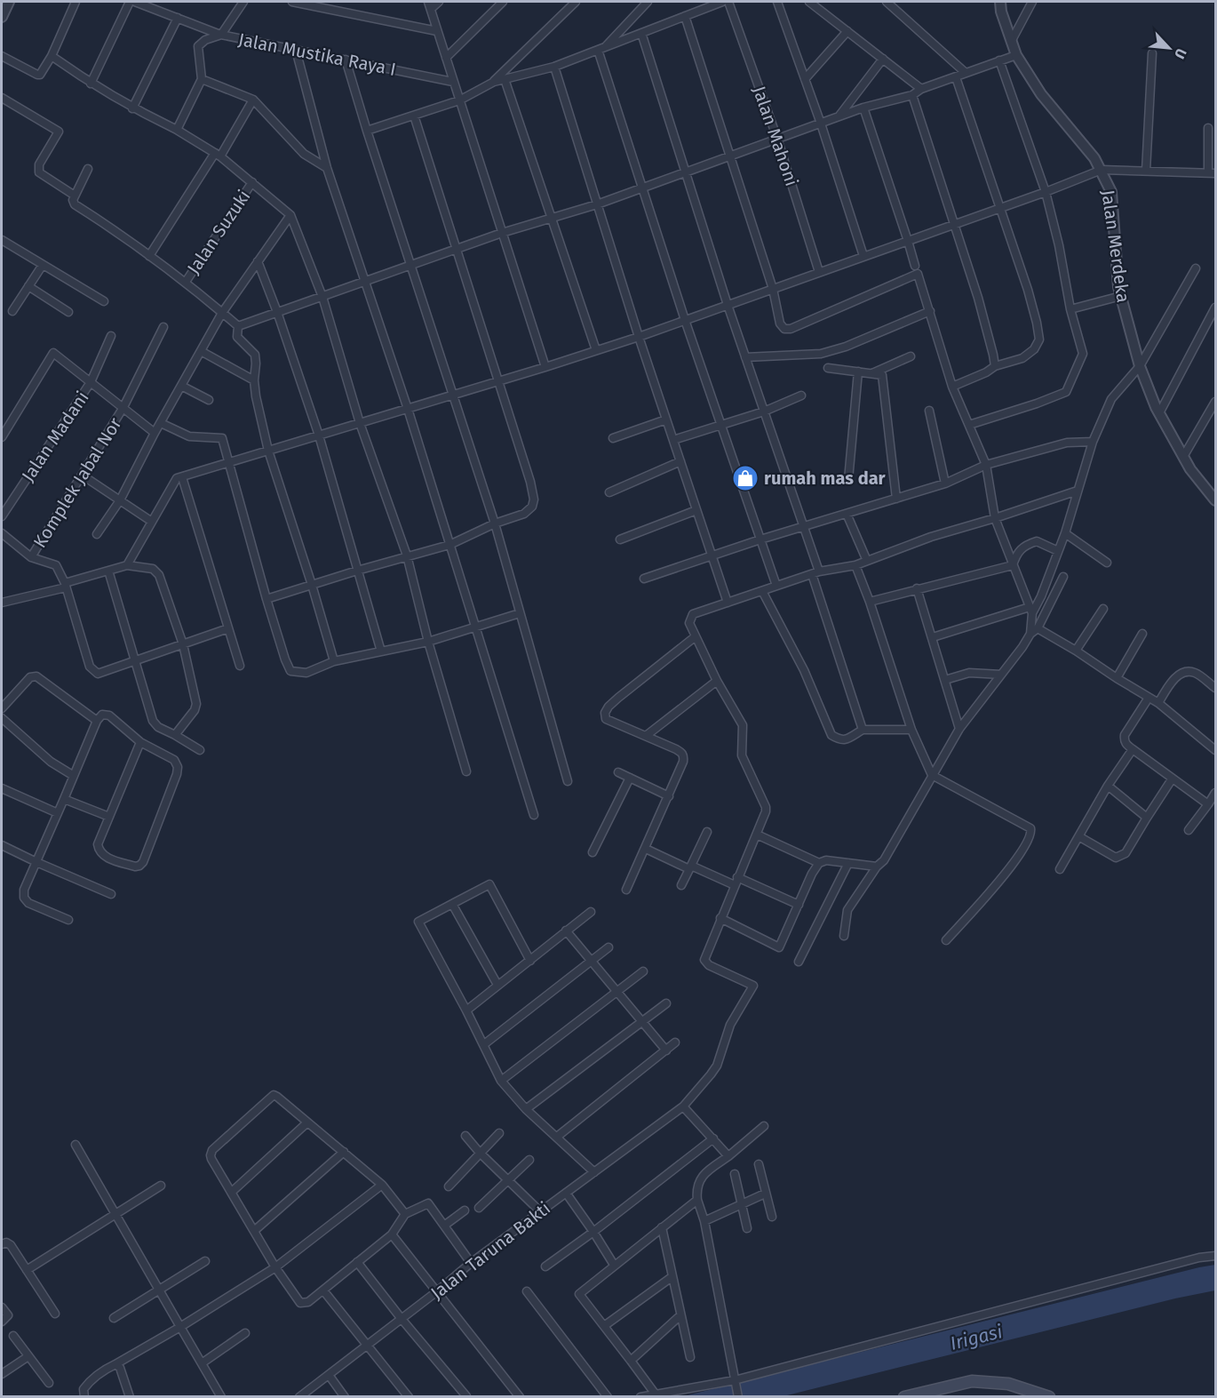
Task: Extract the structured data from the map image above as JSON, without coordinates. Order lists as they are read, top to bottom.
{
  "streets": {
    "street": [
      "Jalan Mustika Raya I",
      "Jalan Mahoni",
      "Jalan Suzuki",
      "Jalan Merdeka",
      "Jalan Madani",
      "Komplek Jabal Nor",
      "Jalan Taruna Bakti"
    ]
  },
  "water": ["Irigasi"],
  "places": {
    "shop": ["rumah mas dar"]
  },
  "north": "bottom right"
}
